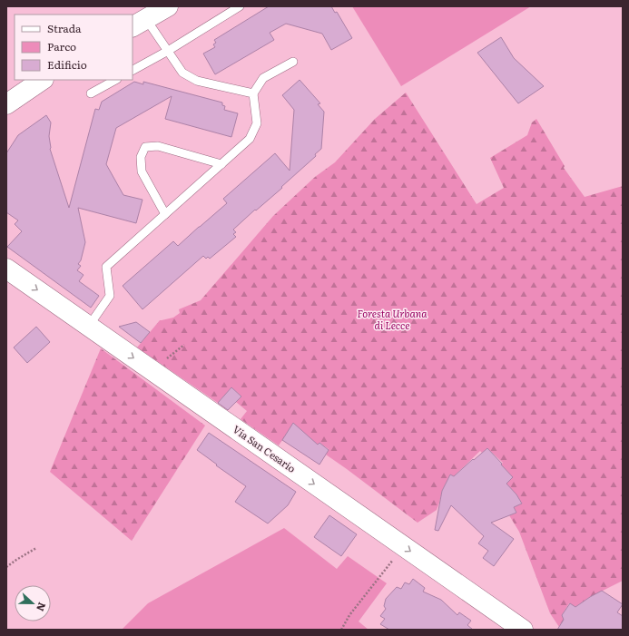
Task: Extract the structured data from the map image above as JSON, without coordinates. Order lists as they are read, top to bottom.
{
  "streets": {
    "main road": ["Via San Cesario"]
  },
  "one_way": ["Via San Cesario"],
  "parks": ["Foresta Urbana di Lecce"],
  "legend": ["Strada", "Parco", "Edificio"],
  "north": "right"
}
